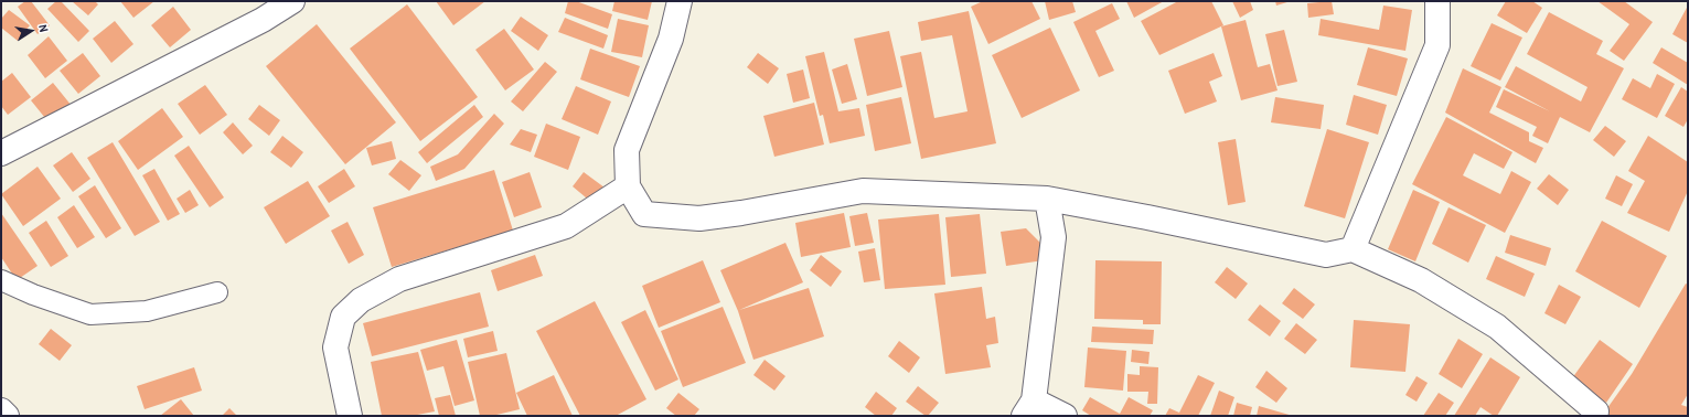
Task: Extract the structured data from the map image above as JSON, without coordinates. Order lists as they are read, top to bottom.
{
  "north": "right"
}
